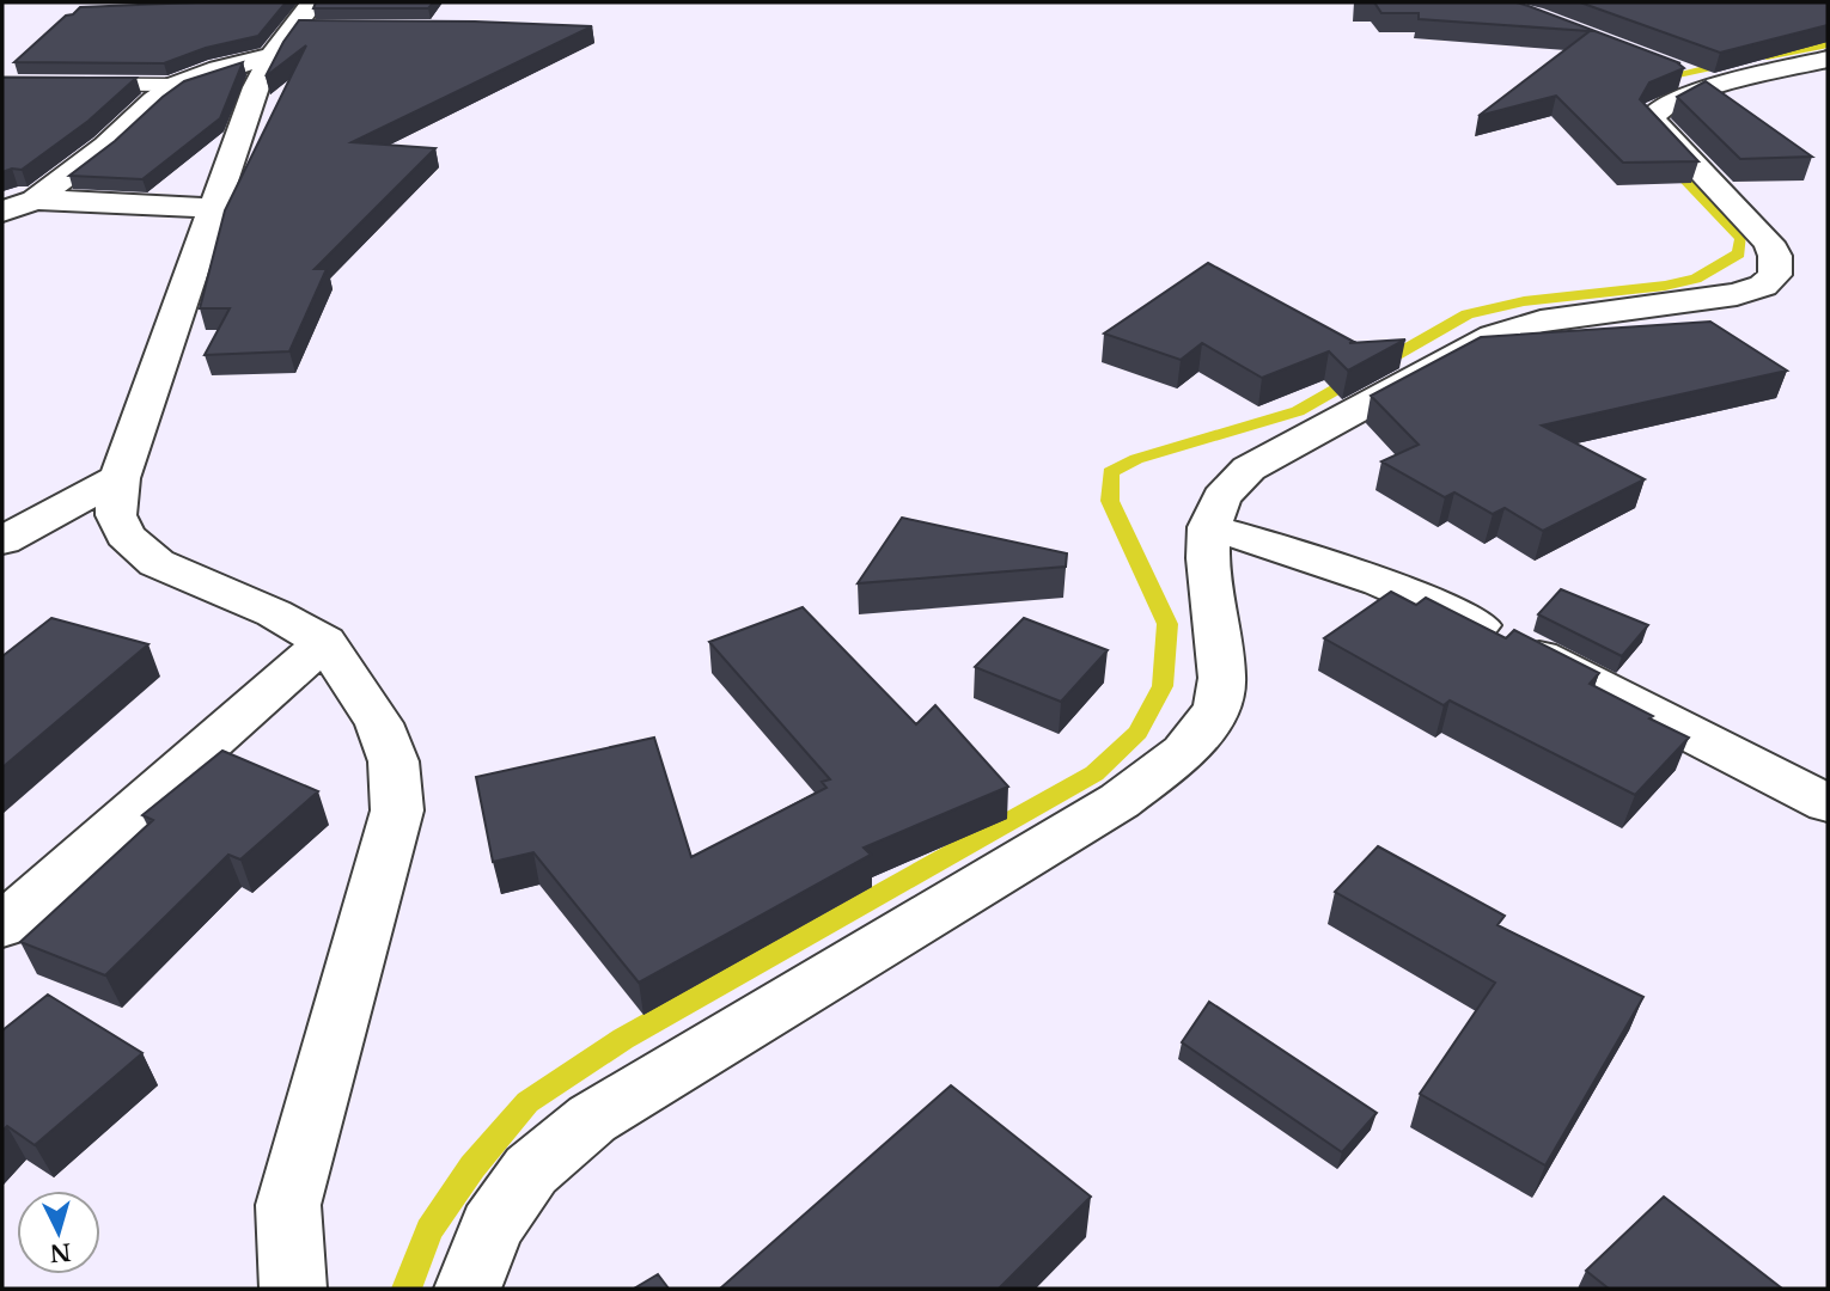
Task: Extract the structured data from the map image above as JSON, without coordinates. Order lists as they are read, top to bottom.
{
  "north": "bottom"
}
